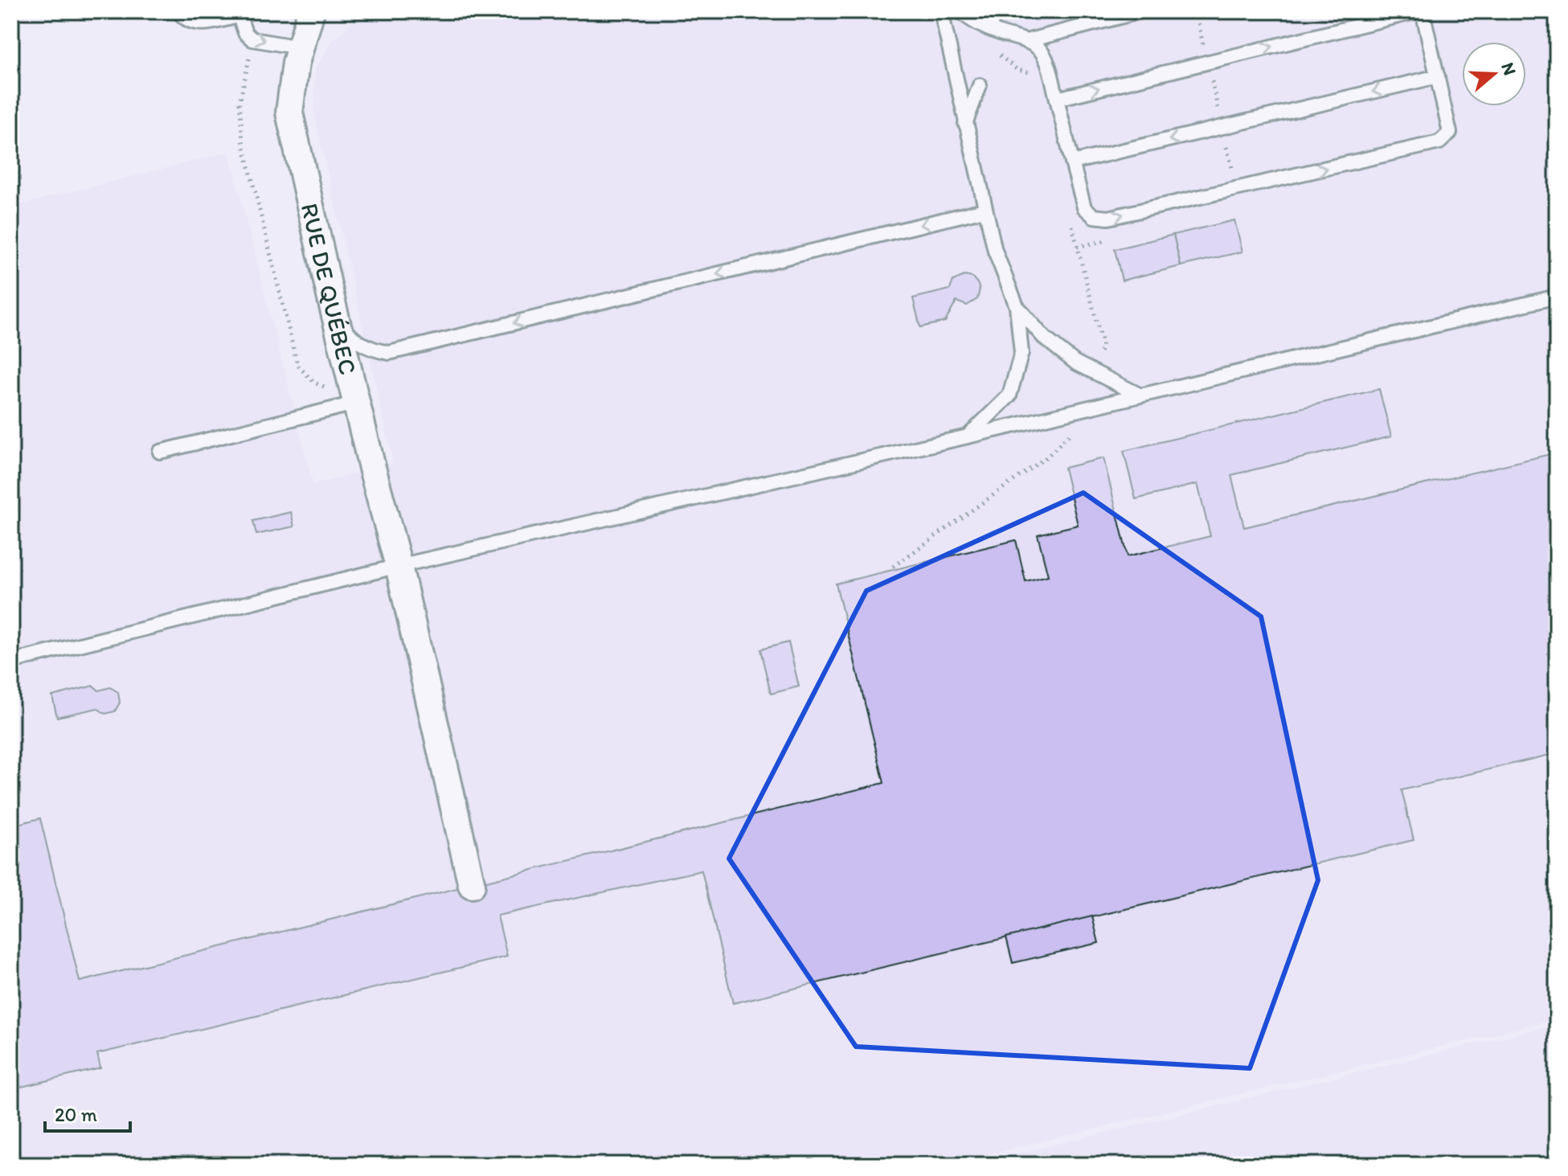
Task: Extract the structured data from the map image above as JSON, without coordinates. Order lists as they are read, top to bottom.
{
  "streets": {
    "street": ["RUE DE QUÉBEC"]
  },
  "scale_bar": "20 m",
  "north": "right"
}
